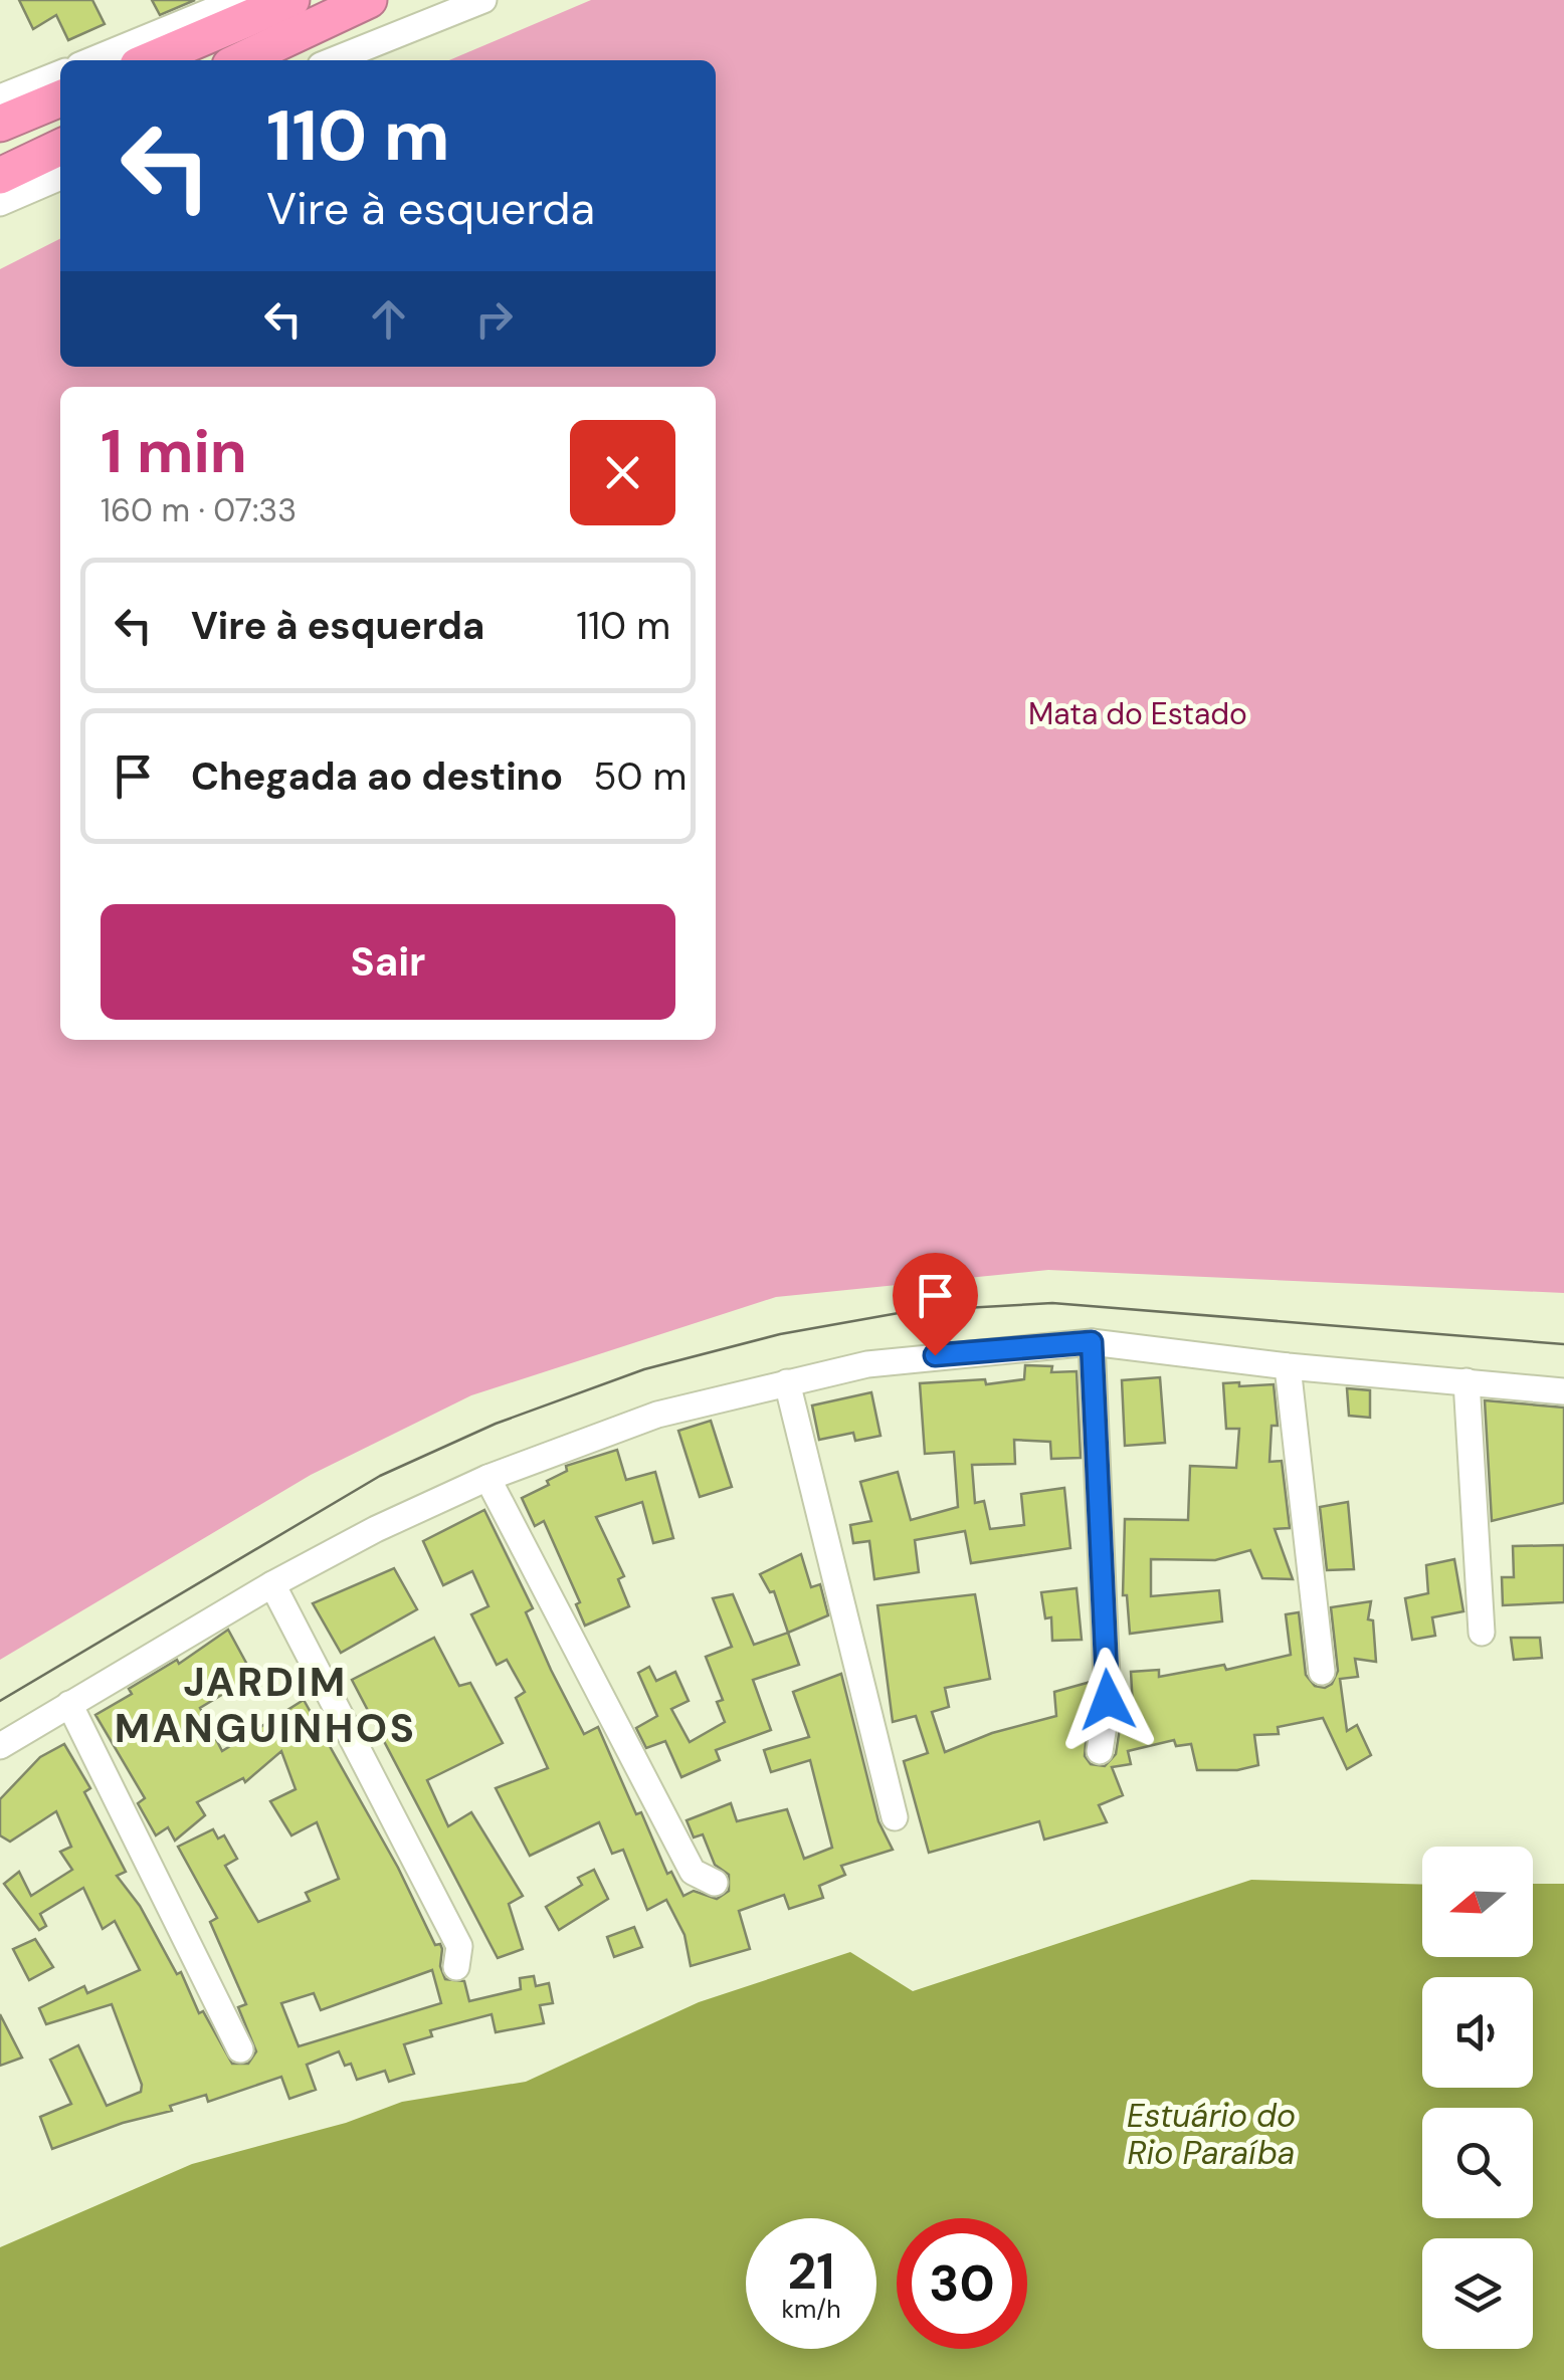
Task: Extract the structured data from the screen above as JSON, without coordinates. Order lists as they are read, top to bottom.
{
  "districts": ["JARDIM MANGUINHOS"],
  "water": ["Estuário do Rio Paraíba"],
  "parks": ["Mata do Estado"],
  "north": "left",
  "page": {
    "turn": ["110 m", "Vire à esquerda"],
    "heading": ["1 min", "160 m · 07:33"],
    "list": [
      {
        "name": "Vire à esquerda",
        "value": "110 m"
      },
      {
        "name": "Chegada ao destino",
        "value": "50 m"
      }
    ],
    "buttons": "Sair",
    "speed": "21 km/h",
    "limit": "30"
  }
}
